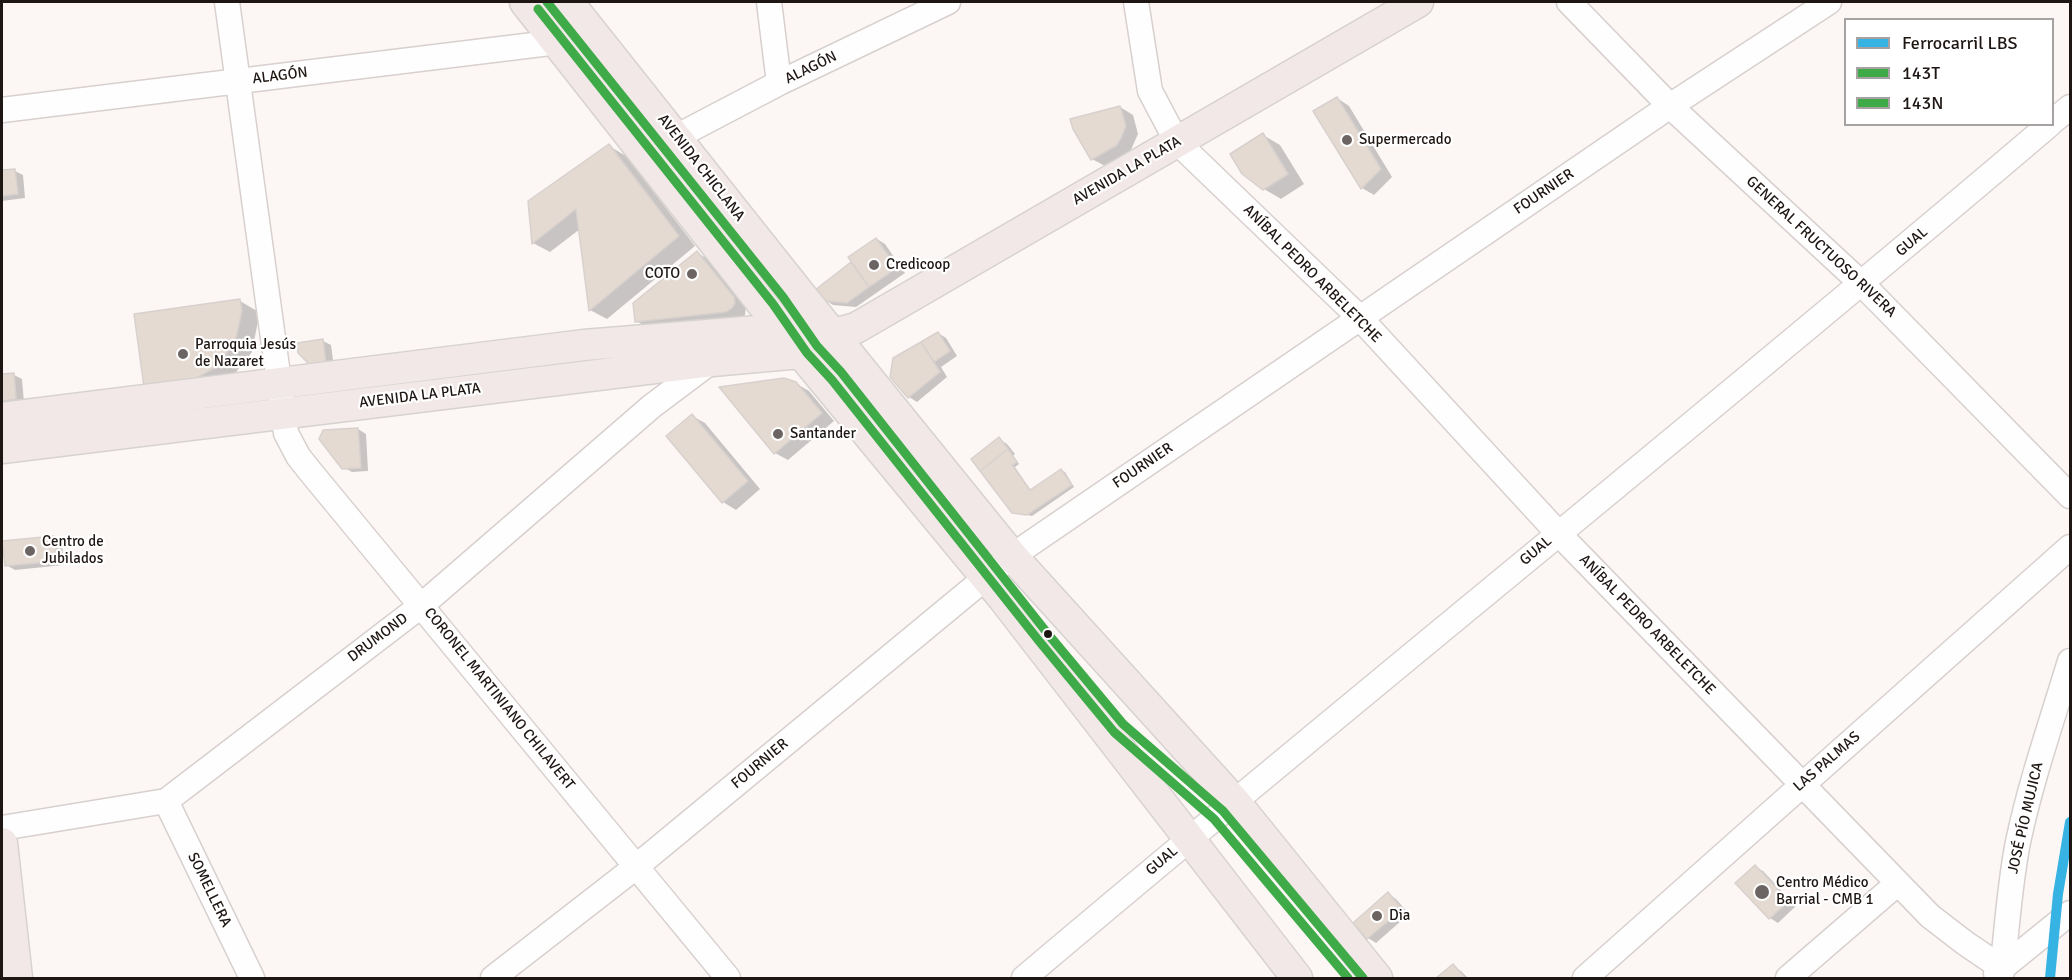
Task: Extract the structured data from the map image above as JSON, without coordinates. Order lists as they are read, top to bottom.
{
  "streets": {
    "main road": ["AVENIDA CHICLANA", "AVENIDA LA PLATA"],
    "street": [
      "ALAGÓN",
      "FOURNIER",
      "GUAL",
      "GENERAL FRUCTUOSO RIVERA",
      "ANÍBAL PEDRO ARBELETCHE",
      "DRUMOND",
      "CORONEL MARTINIANO CHILAVERT",
      "LAS PALMAS",
      "JOSÉ PÍO MUJICA",
      "SOMELLERA"
    ]
  },
  "crossings": [
    ["ALAGÓN", "AVENIDA CHICLANA"],
    ["ALAGÓN", "CORONEL MARTINIANO CHILAVERT"],
    ["AVENIDA CHICLANA", "AVENIDA LA PLATA"],
    ["AVENIDA CHICLANA", "FOURNIER"],
    ["AVENIDA CHICLANA", "GUAL"],
    ["AVENIDA LA PLATA", "ANÍBAL PEDRO ARBELETCHE"],
    ["AVENIDA LA PLATA", "DRUMOND"],
    ["AVENIDA LA PLATA", "CORONEL MARTINIANO CHILAVERT"],
    ["FOURNIER", "GENERAL FRUCTUOSO RIVERA"],
    ["FOURNIER", "ANÍBAL PEDRO ARBELETCHE"],
    ["FOURNIER", "CORONEL MARTINIANO CHILAVERT"],
    ["GUAL", "GENERAL FRUCTUOSO RIVERA"],
    ["GUAL", "ANÍBAL PEDRO ARBELETCHE"],
    ["ANÍBAL PEDRO ARBELETCHE", "LAS PALMAS"],
    ["ANÍBAL PEDRO ARBELETCHE", "JOSÉ PÍO MUJICA"],
    ["DRUMOND", "CORONEL MARTINIANO CHILAVERT"],
    ["DRUMOND", "SOMELLERA"]
  ],
  "places": [
    "Supermercado",
    "Credicoop",
    "COTO",
    "Parroquia Jesús de Nazaret",
    "Santander",
    "Centro de Jubilados",
    "Centro Médico Barrial - CMB 1",
    "Dia"
  ],
  "lines": ["transit line 143T", "transit line 143N", "rail line LBS"],
  "legend": ["Ferrocarril LBS", "143T", "143N"]
}
